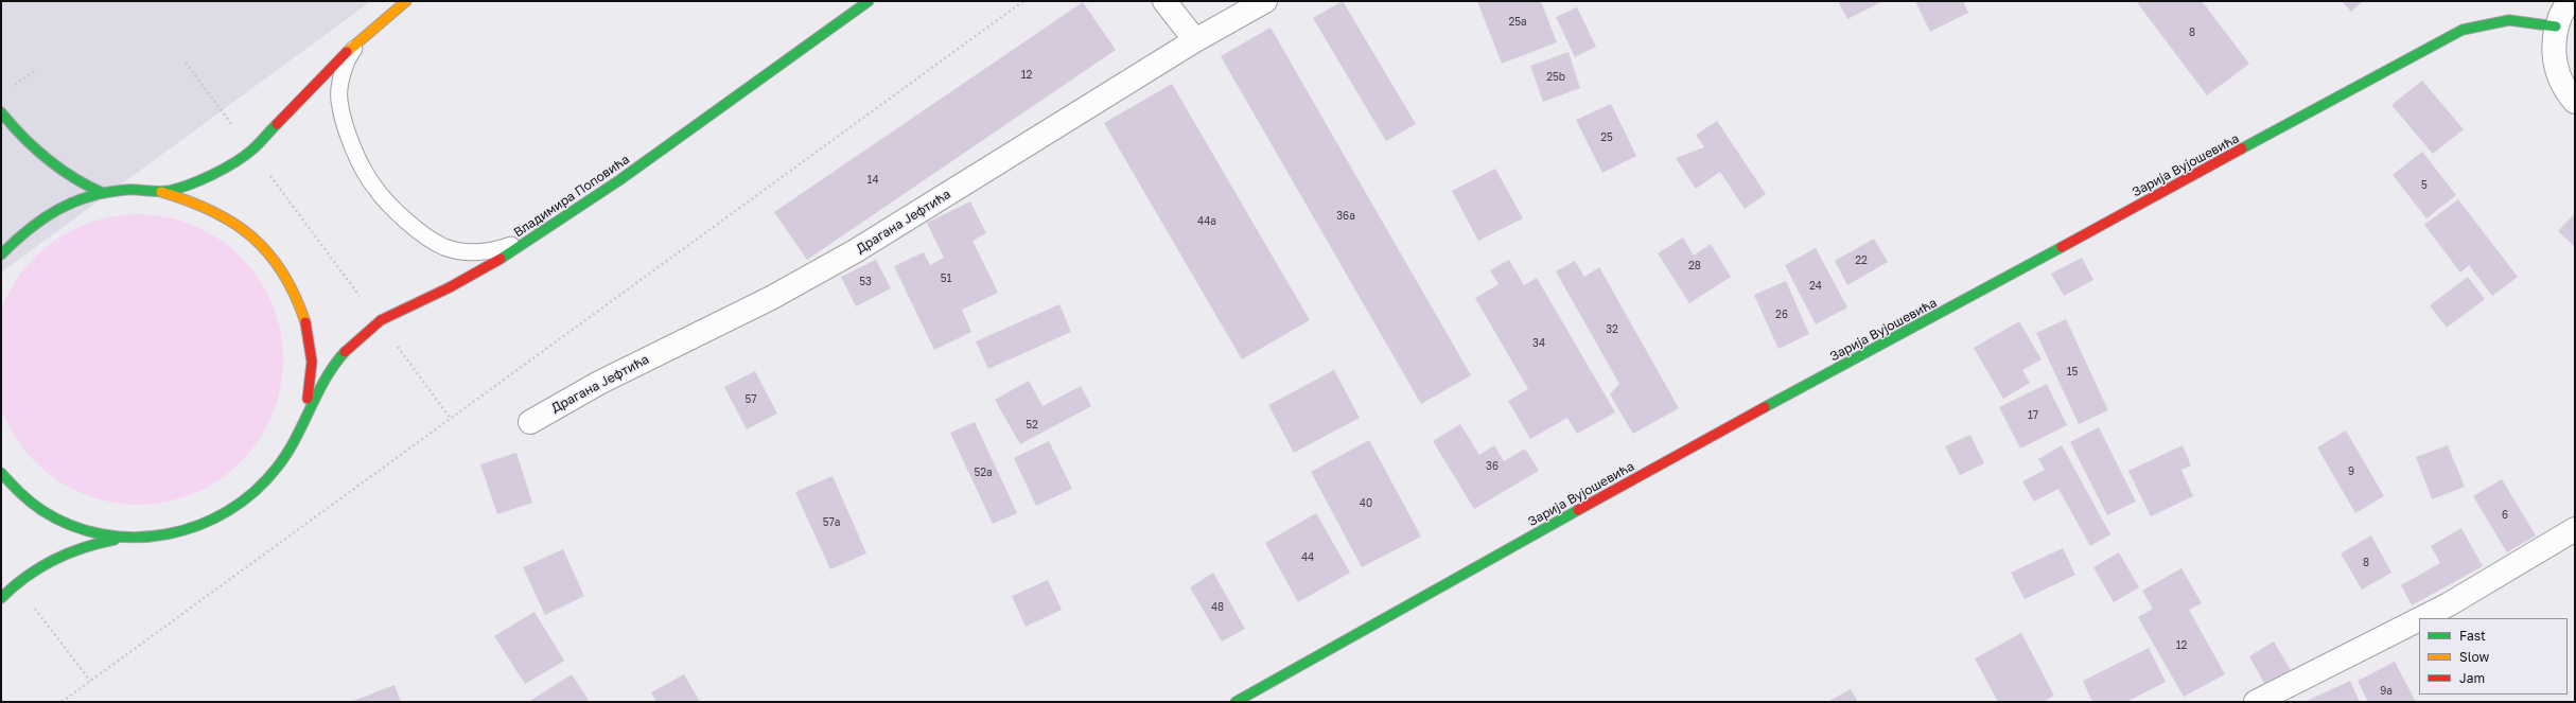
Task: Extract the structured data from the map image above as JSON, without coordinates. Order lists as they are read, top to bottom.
{
  "streets": {
    "main road": ["Зарија Вујошевића", "Владимира Поповића"],
    "street": ["Драгана Јефтића"]
  },
  "house_numbers": [
    "25a",
    "8",
    "12",
    "25b",
    "25",
    "14",
    "5",
    "36a",
    "44a",
    "22",
    "28",
    "51",
    "53",
    "24",
    "26",
    "32",
    "34",
    "15",
    "57",
    "17",
    "52",
    "36",
    "9",
    "52a",
    "40",
    "6",
    "57a",
    "44",
    "8",
    "48",
    "12",
    "9a"
  ],
  "legend": ["Fast", "Slow", "Jam"]
}
